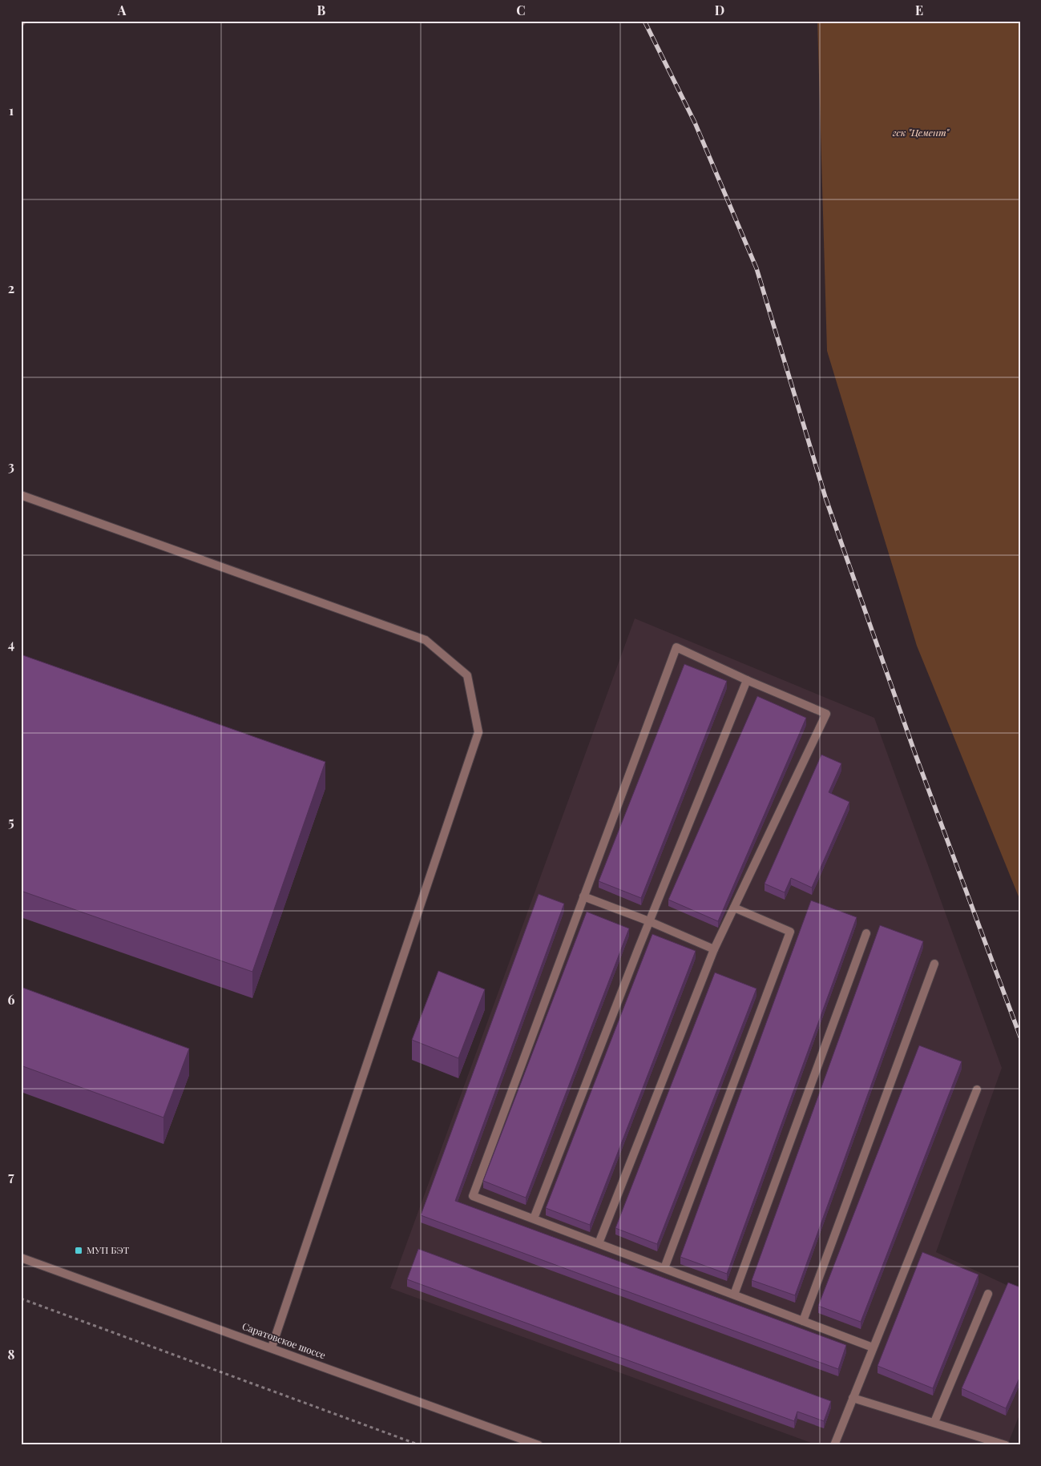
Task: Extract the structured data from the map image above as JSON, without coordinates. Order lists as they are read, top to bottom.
{
  "streets": {
    "street": ["Саратовское шоссе"]
  },
  "parks": ["гск \"Цемент\""],
  "places": {
    "transit": ["МУП БЭТ"]
  },
  "grid": {
    "columns": [
      "A",
      "B",
      "C",
      "D",
      "E"
    ],
    "rows": [
      "1",
      "2",
      "3",
      "4",
      "5",
      "6",
      "7",
      "8"
    ]
  }
}
